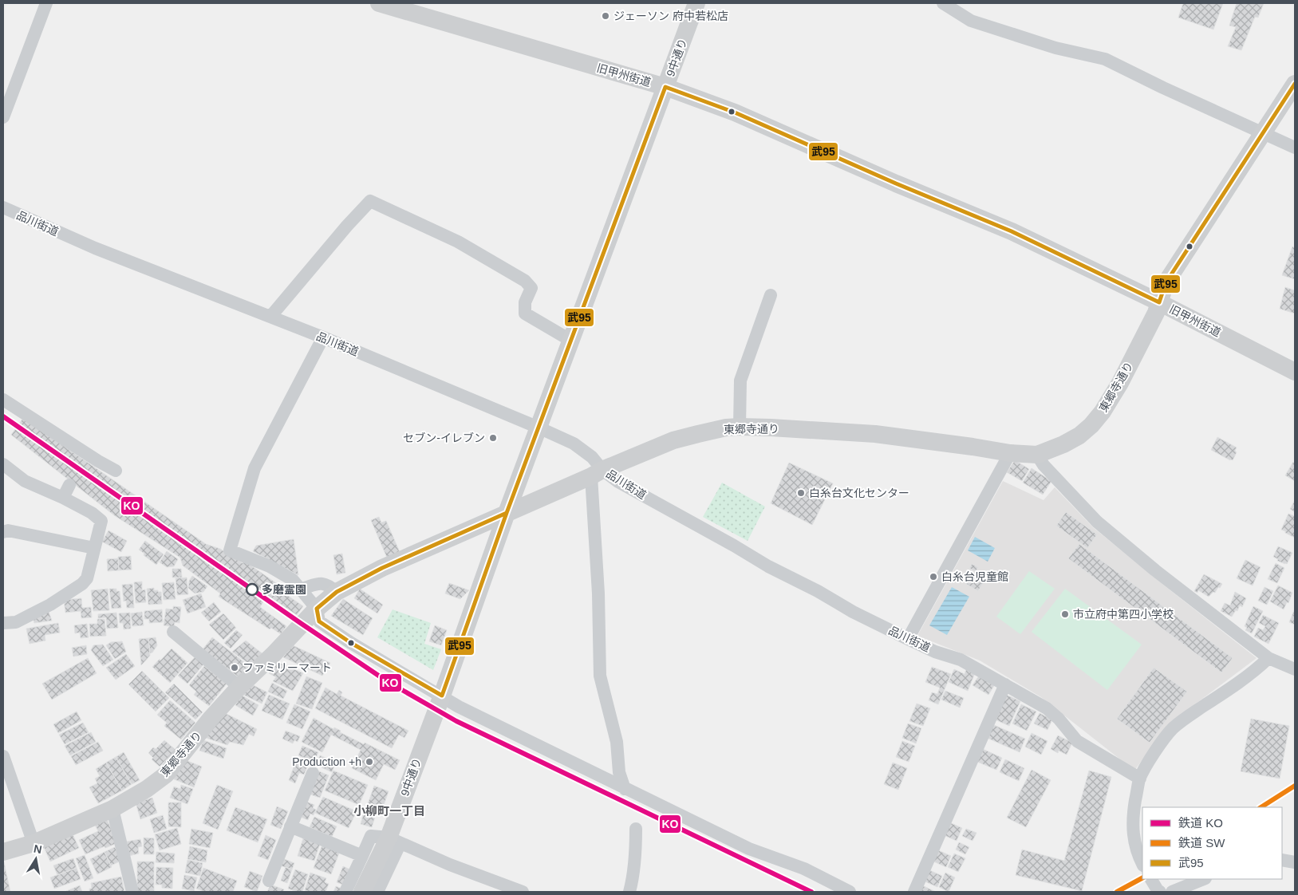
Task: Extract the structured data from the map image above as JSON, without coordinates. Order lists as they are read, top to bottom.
{
  "streets": {
    "street": [
      "9中通り",
      "旧甲州街道",
      "品川街道",
      "東郷寺通り"
    ]
  },
  "crossings": [
    ["9中通り", "旧甲州街道"],
    ["9中通り", "品川街道"],
    ["9中通り", "東郷寺通り"],
    ["旧甲州街道", "東郷寺通り"],
    ["品川街道", "東郷寺通り"]
  ],
  "districts": ["小柳町一丁目"],
  "places": [
    "ジェーソン 府中若松店",
    "セブン-イレブン",
    "白糸台文化センター",
    "白糸台児童館",
    "多磨霊園",
    "市立府中第四小学校",
    "ファミリーマート",
    "Production +h"
  ],
  "lines": ["transit line 武95", "rail line KO", "rail line SW"],
  "legend": ["鉄道 KO", "鉄道 SW", "武95"],
  "north": "top"
}
